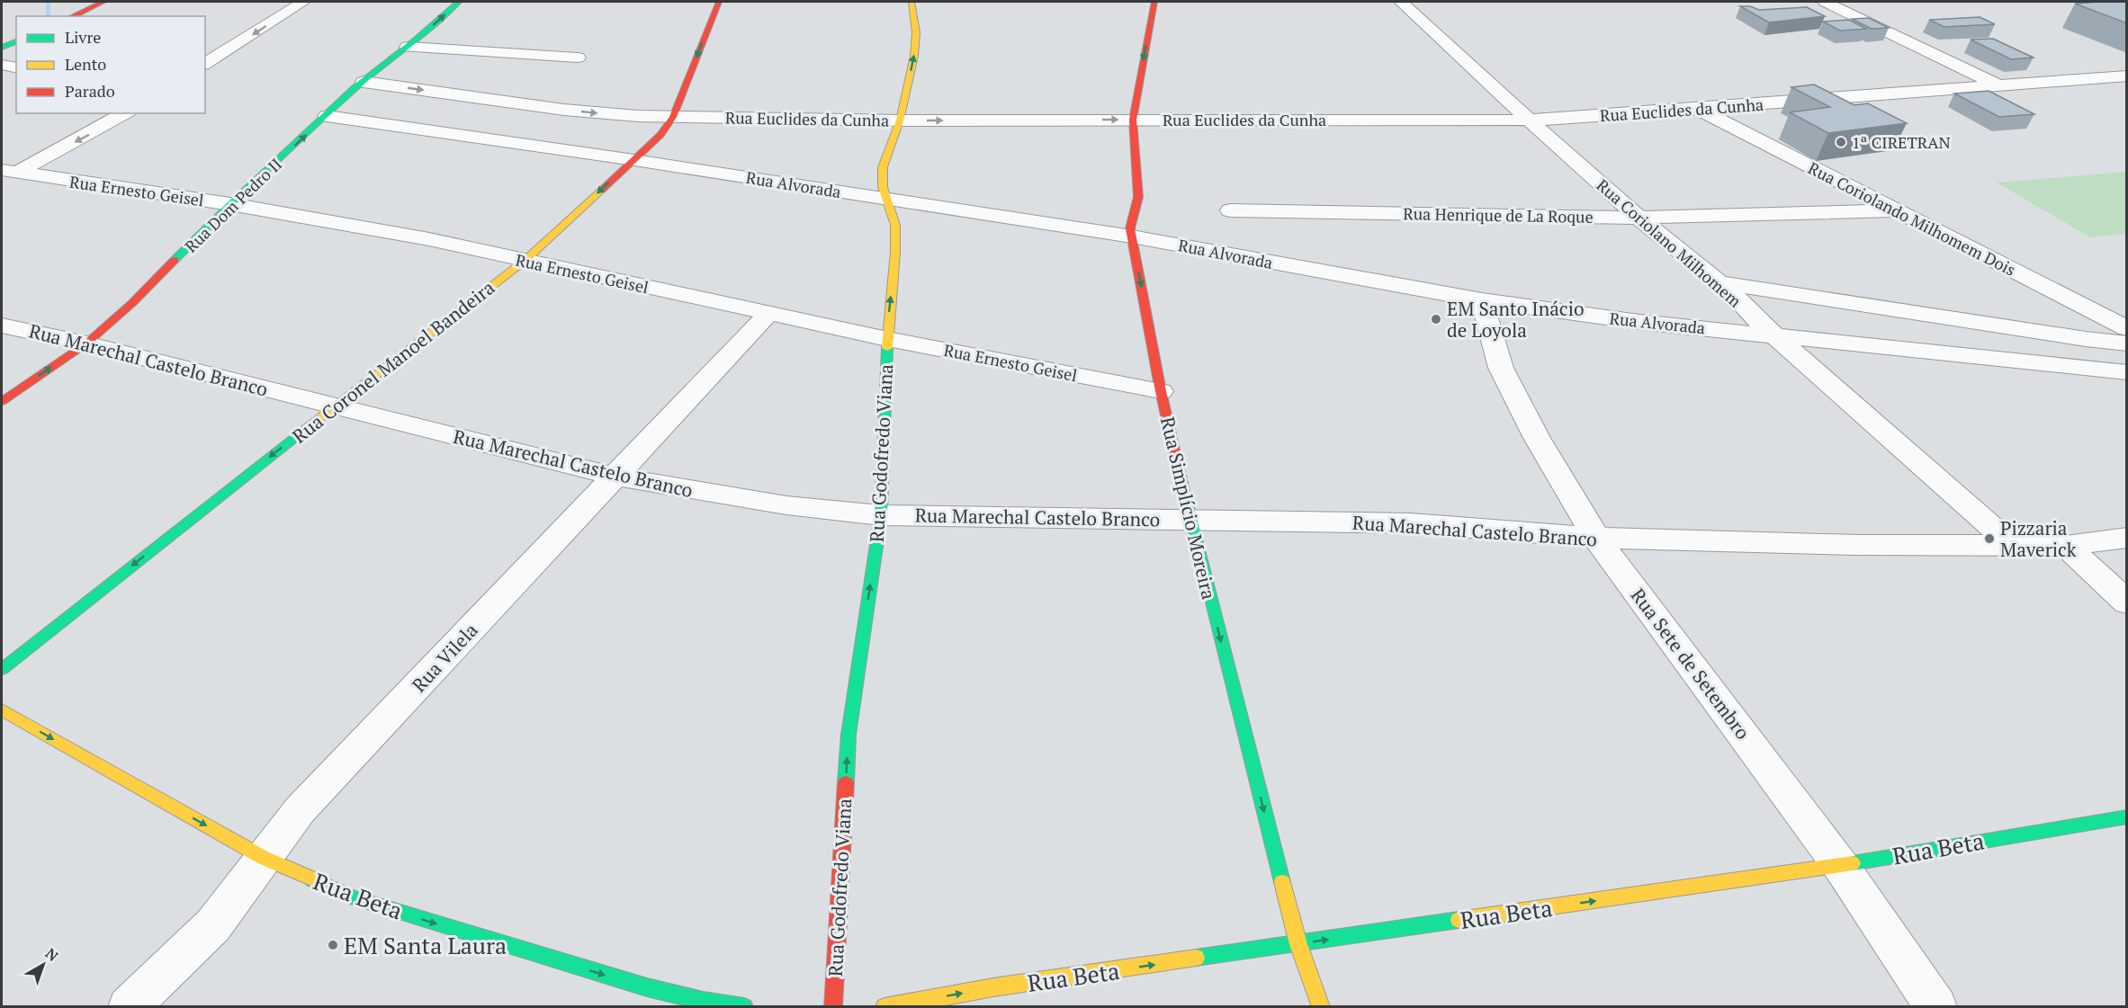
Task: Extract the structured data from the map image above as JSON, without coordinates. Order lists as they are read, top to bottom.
{
  "streets": {
    "street": [
      "Rua Euclides da Cunha",
      "Rua Alvorada",
      "Rua Ernesto Geisel",
      "Rua Dom Pedro II",
      "Rua Henrique de La Roque",
      "Rua Coriolando Milhomem Dois",
      "Rua Coriolano Milhomem",
      "Rua Marechal Castelo Branco",
      "Rua Coronel Manoel Bandeira",
      "Rua Godofredo Viana",
      "Rua Simplício Moreira",
      "Rua Vilela",
      "Rua Sete de Setembro",
      "Rua Beta"
    ]
  },
  "crossings": [
    ["Rua Euclides da Cunha", "Rua Dom Pedro II"],
    ["Rua Euclides da Cunha", "Rua Coriolando Milhomem Dois"],
    ["Rua Euclides da Cunha", "Rua Coriolano Milhomem"],
    ["Rua Euclides da Cunha", "Rua Coronel Manoel Bandeira"],
    ["Rua Euclides da Cunha", "Rua Godofredo Viana"],
    ["Rua Euclides da Cunha", "Rua Simplício Moreira"],
    ["Rua Alvorada", "Rua Dom Pedro II"],
    ["Rua Alvorada", "Rua Coriolano Milhomem"],
    ["Rua Alvorada", "Rua Coronel Manoel Bandeira"],
    ["Rua Alvorada", "Rua Godofredo Viana"],
    ["Rua Alvorada", "Rua Simplício Moreira"],
    ["Rua Alvorada", "Rua Sete de Setembro"],
    ["Rua Ernesto Geisel", "Rua Dom Pedro II"],
    ["Rua Ernesto Geisel", "Rua Coronel Manoel Bandeira"],
    ["Rua Ernesto Geisel", "Rua Godofredo Viana"],
    ["Rua Ernesto Geisel", "Rua Simplício Moreira"],
    ["Rua Ernesto Geisel", "Rua Vilela"],
    ["Rua Dom Pedro II", "Rua Marechal Castelo Branco"],
    ["Rua Henrique de La Roque", "Rua Coriolando Milhomem Dois"],
    ["Rua Henrique de La Roque", "Rua Coriolano Milhomem"],
    ["Rua Coriolano Milhomem", "Rua Marechal Castelo Branco"],
    ["Rua Marechal Castelo Branco", "Rua Coronel Manoel Bandeira"],
    ["Rua Marechal Castelo Branco", "Rua Godofredo Viana"],
    ["Rua Marechal Castelo Branco", "Rua Simplício Moreira"],
    ["Rua Marechal Castelo Branco", "Rua Vilela"],
    ["Rua Marechal Castelo Branco", "Rua Sete de Setembro"],
    ["Rua Simplício Moreira", "Rua Beta"],
    ["Rua Vilela", "Rua Beta"],
    ["Rua Sete de Setembro", "Rua Beta"]
  ],
  "one_way": [
    "Rua Dom Pedro II",
    "Rua Coronel Manoel Bandeira",
    "Rua Godofredo Viana",
    "Rua Simplício Moreira",
    "Rua Beta"
  ],
  "places": [
    "1ª CIRETRAN",
    "EM Santo Inácio de Loyola",
    "Pizzaria Maverick",
    "EM Santa Laura"
  ],
  "legend": ["Livre", "Lento", "Parado"],
  "north": "top right"
}
